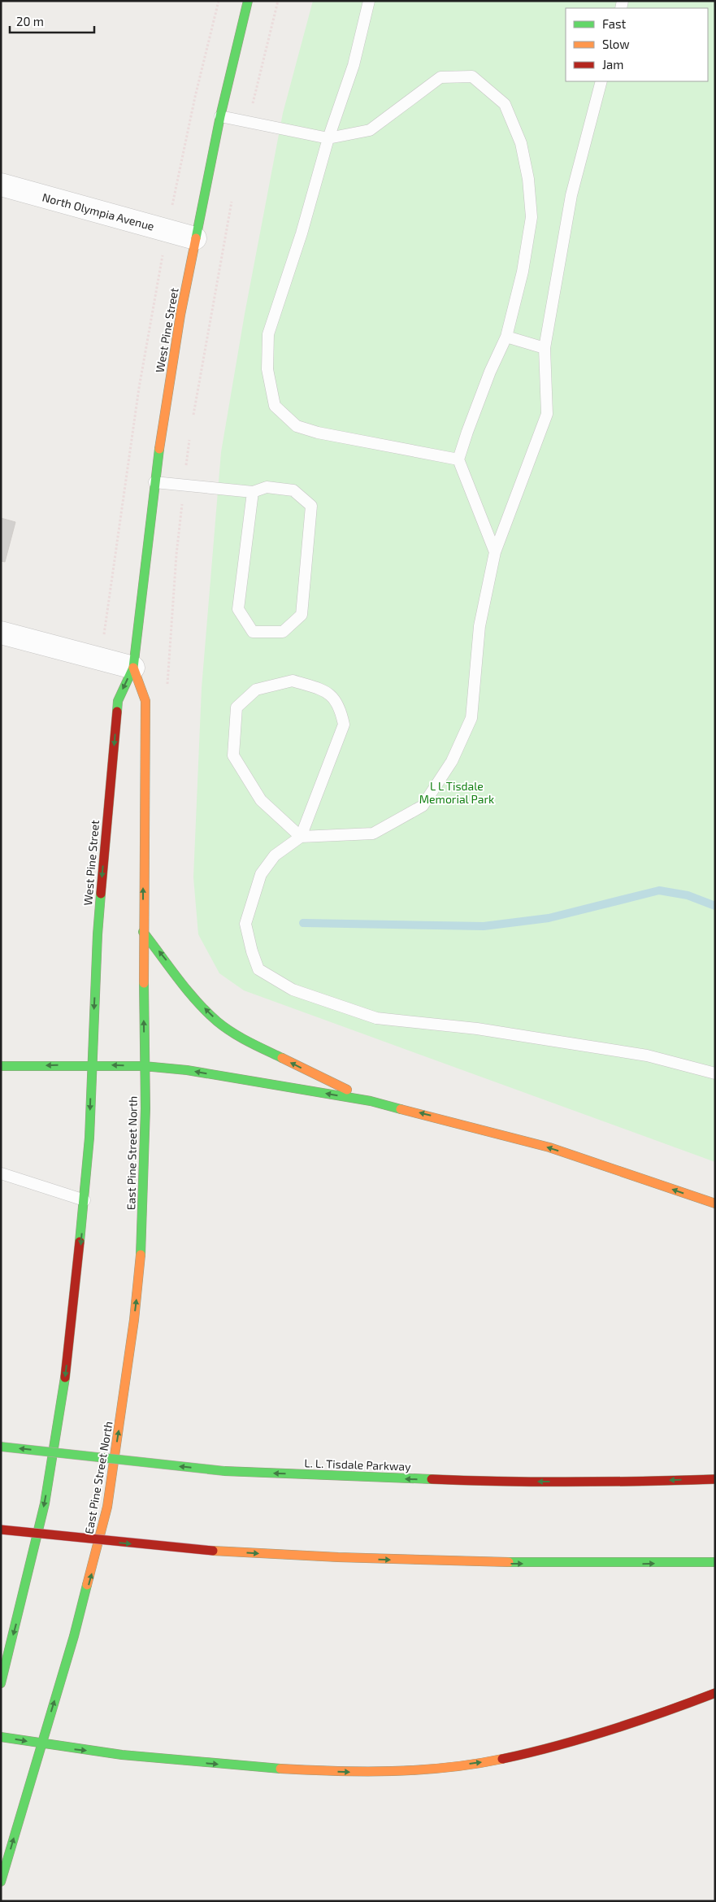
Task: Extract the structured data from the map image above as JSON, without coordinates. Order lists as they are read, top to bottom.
{
  "streets": {
    "main road": ["West Pine Street", "East Pine Street North", "L. L. Tisdale Parkway"],
    "street": ["North Olympia Avenue"]
  },
  "crossings": [
    ["North Olympia Avenue", "West Pine Street"],
    ["West Pine Street", "East Pine Street North"]
  ],
  "parks": ["L L Tisdale Memorial Park"],
  "legend": ["Fast", "Slow", "Jam"],
  "scale_bar": "20 m"
}
